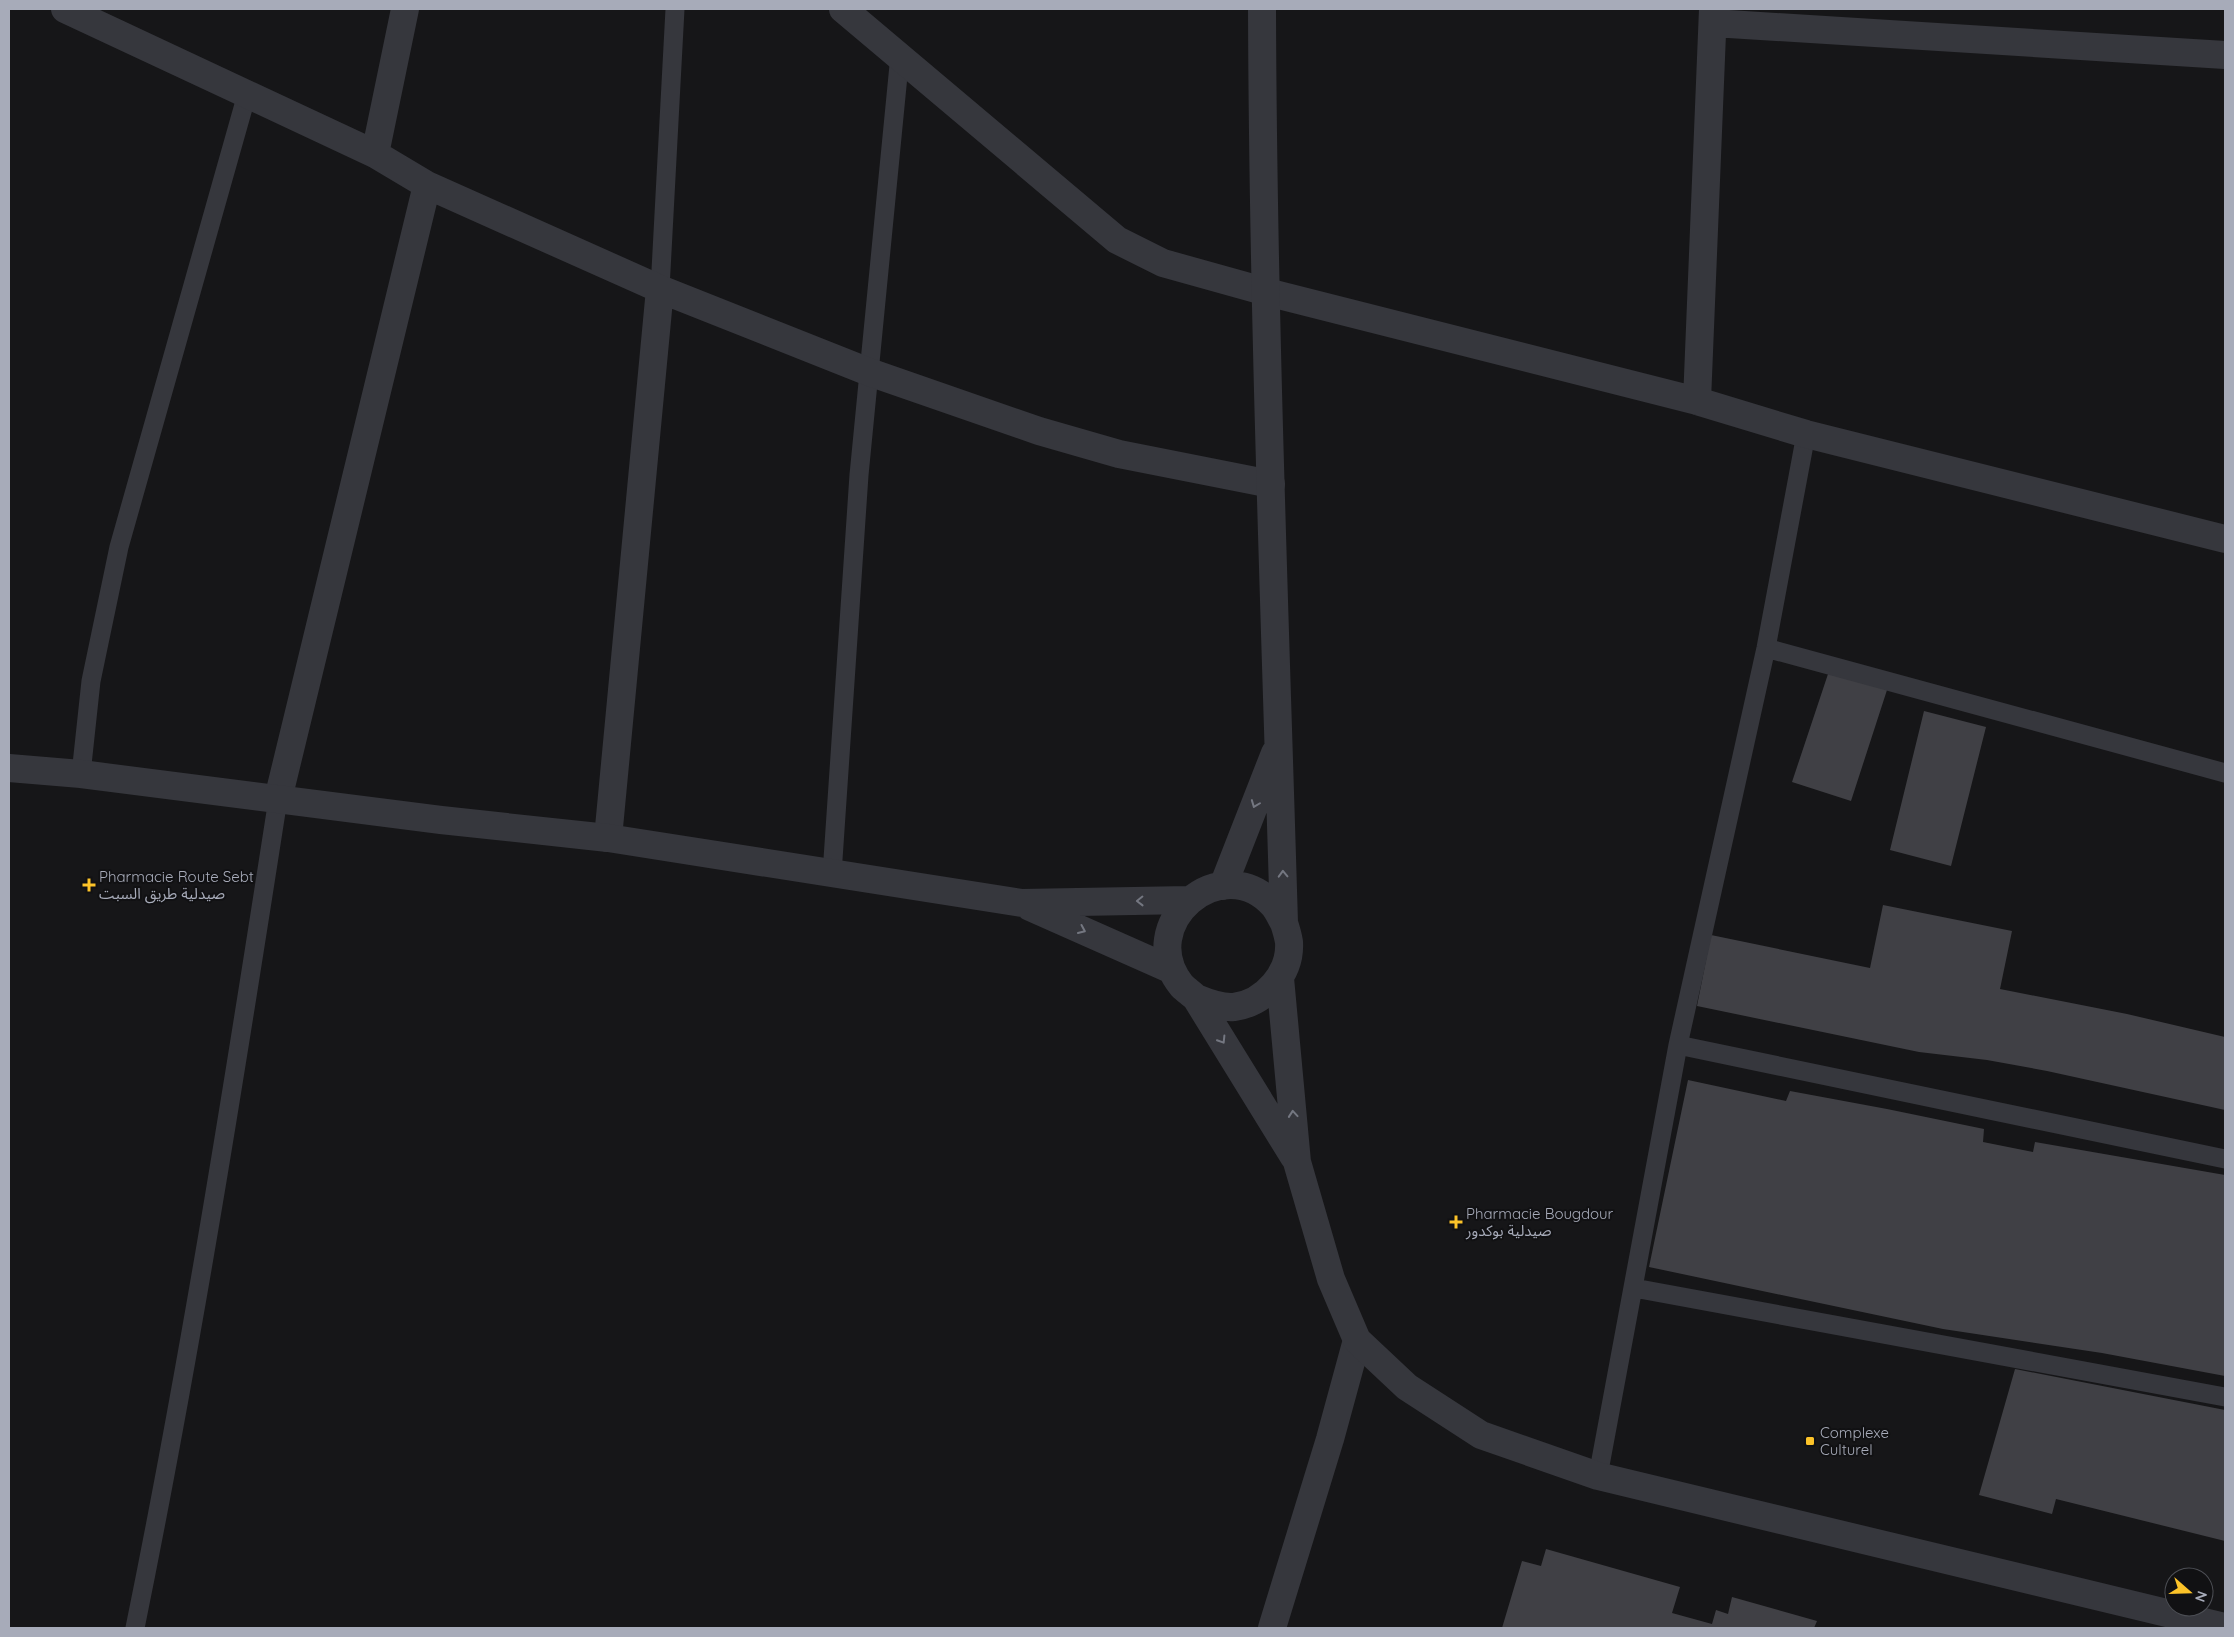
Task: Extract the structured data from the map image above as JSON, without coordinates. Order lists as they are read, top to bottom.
{
  "places": {
    "health": ["Pharmacie Route Sebt صيدلية طريق السبت", "Pharmacie Bougdour صيدلية بوكدور"],
    "transit": ["Complexe Culturel"]
  },
  "north": "right"
}
